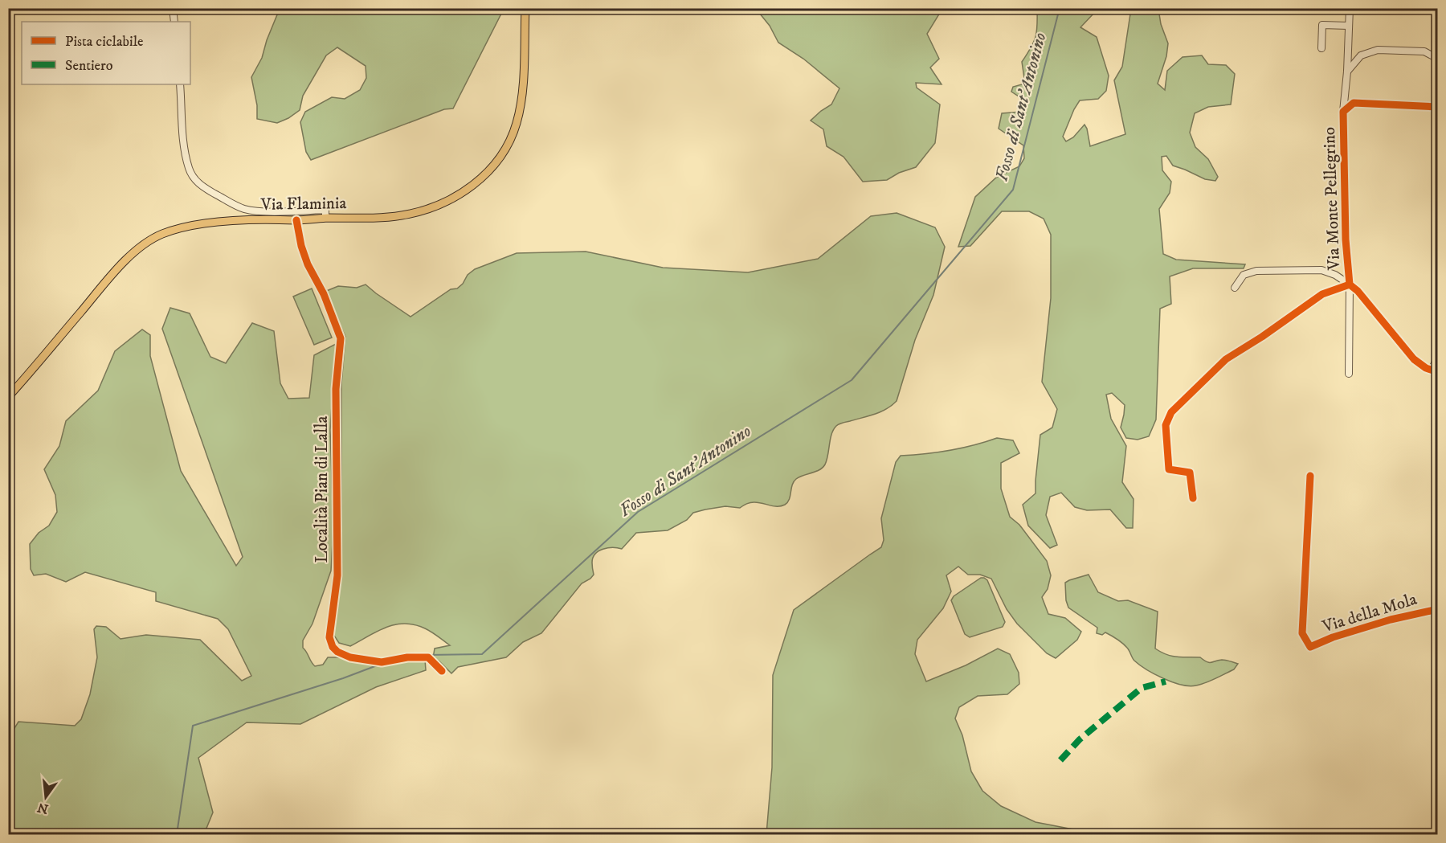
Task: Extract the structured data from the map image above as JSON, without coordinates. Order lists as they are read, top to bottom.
{
  "streets": {
    "main road": ["Via Flaminia"],
    "street": ["Via Monte Pellegrino", "Località Pian di Lalla", "Via della Mola"]
  },
  "crossings": [
    ["Via Flaminia", "Località Pian di Lalla"]
  ],
  "water": ["Fosso di Sant'Antonino"],
  "legend": ["Pista ciclabile", "Sentiero"],
  "north": "bottom"
}
